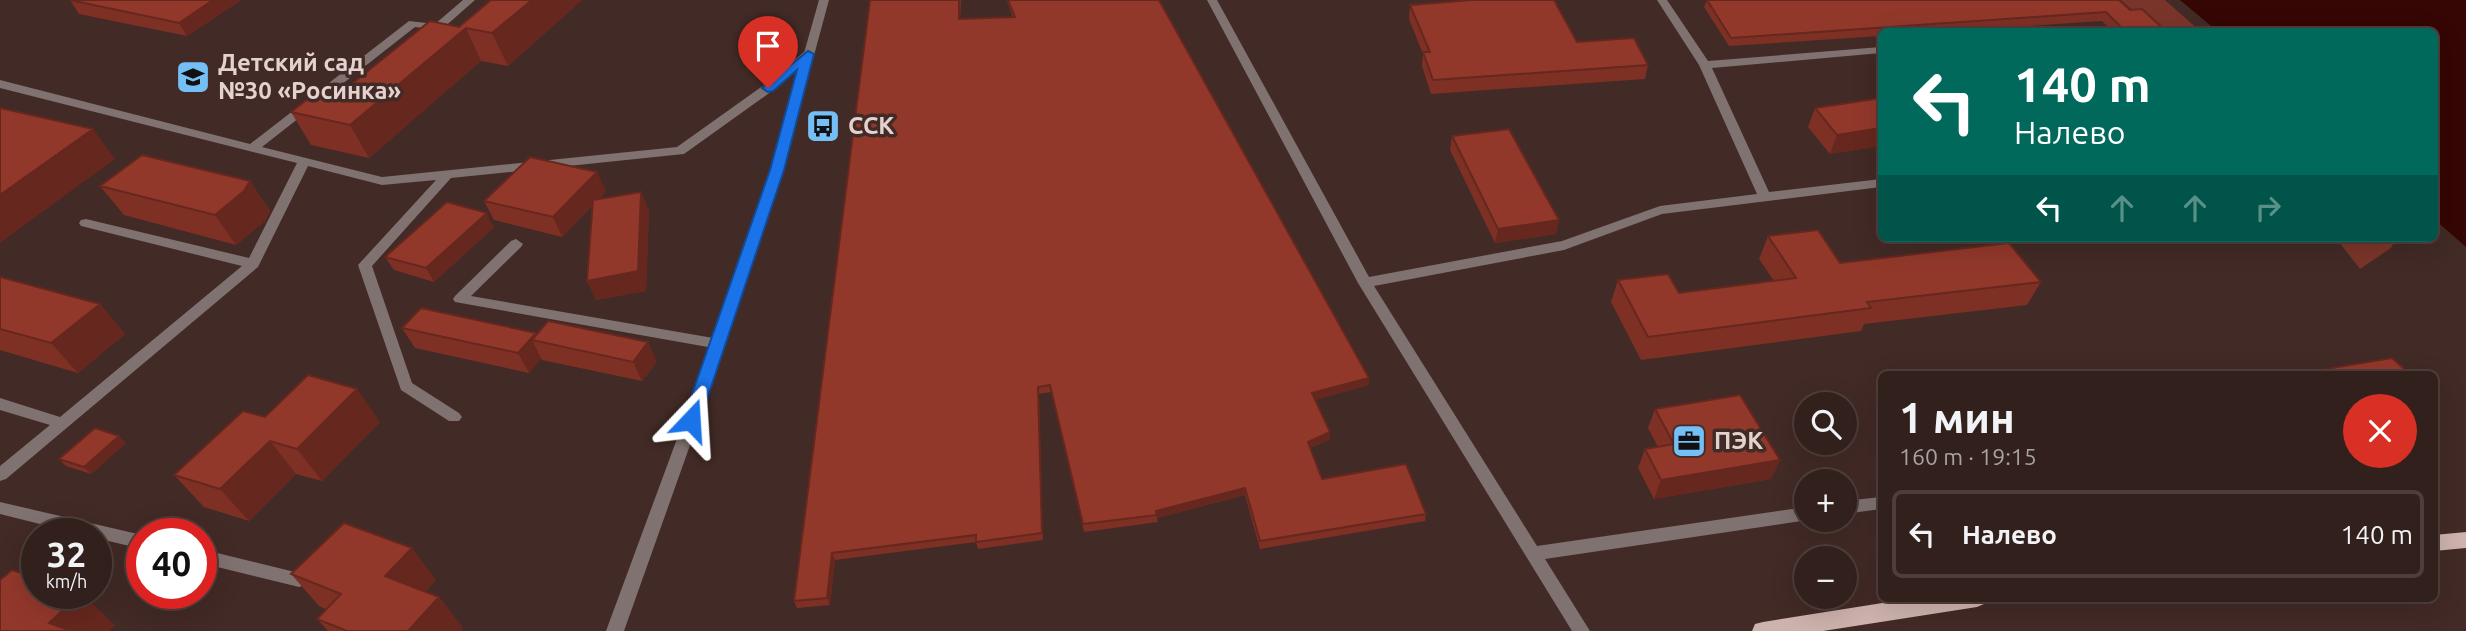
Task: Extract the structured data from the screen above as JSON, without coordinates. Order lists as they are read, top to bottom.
{
  "places": {
    "school or university": ["Детский сад №30 «Росинка»"],
    "bus stop": ["ССК"],
    "office": ["ПЭК"]
  },
  "page": {
    "turn": ["140 m", "Налево"],
    "heading": ["1 мин", "160 m · 19:15"],
    "map_buttons": ["+", "−"],
    "list": [
      {
        "name": "Налево",
        "value": "140 m"
      }
    ],
    "speed": "32 km/h",
    "limit": "40"
  }
}
